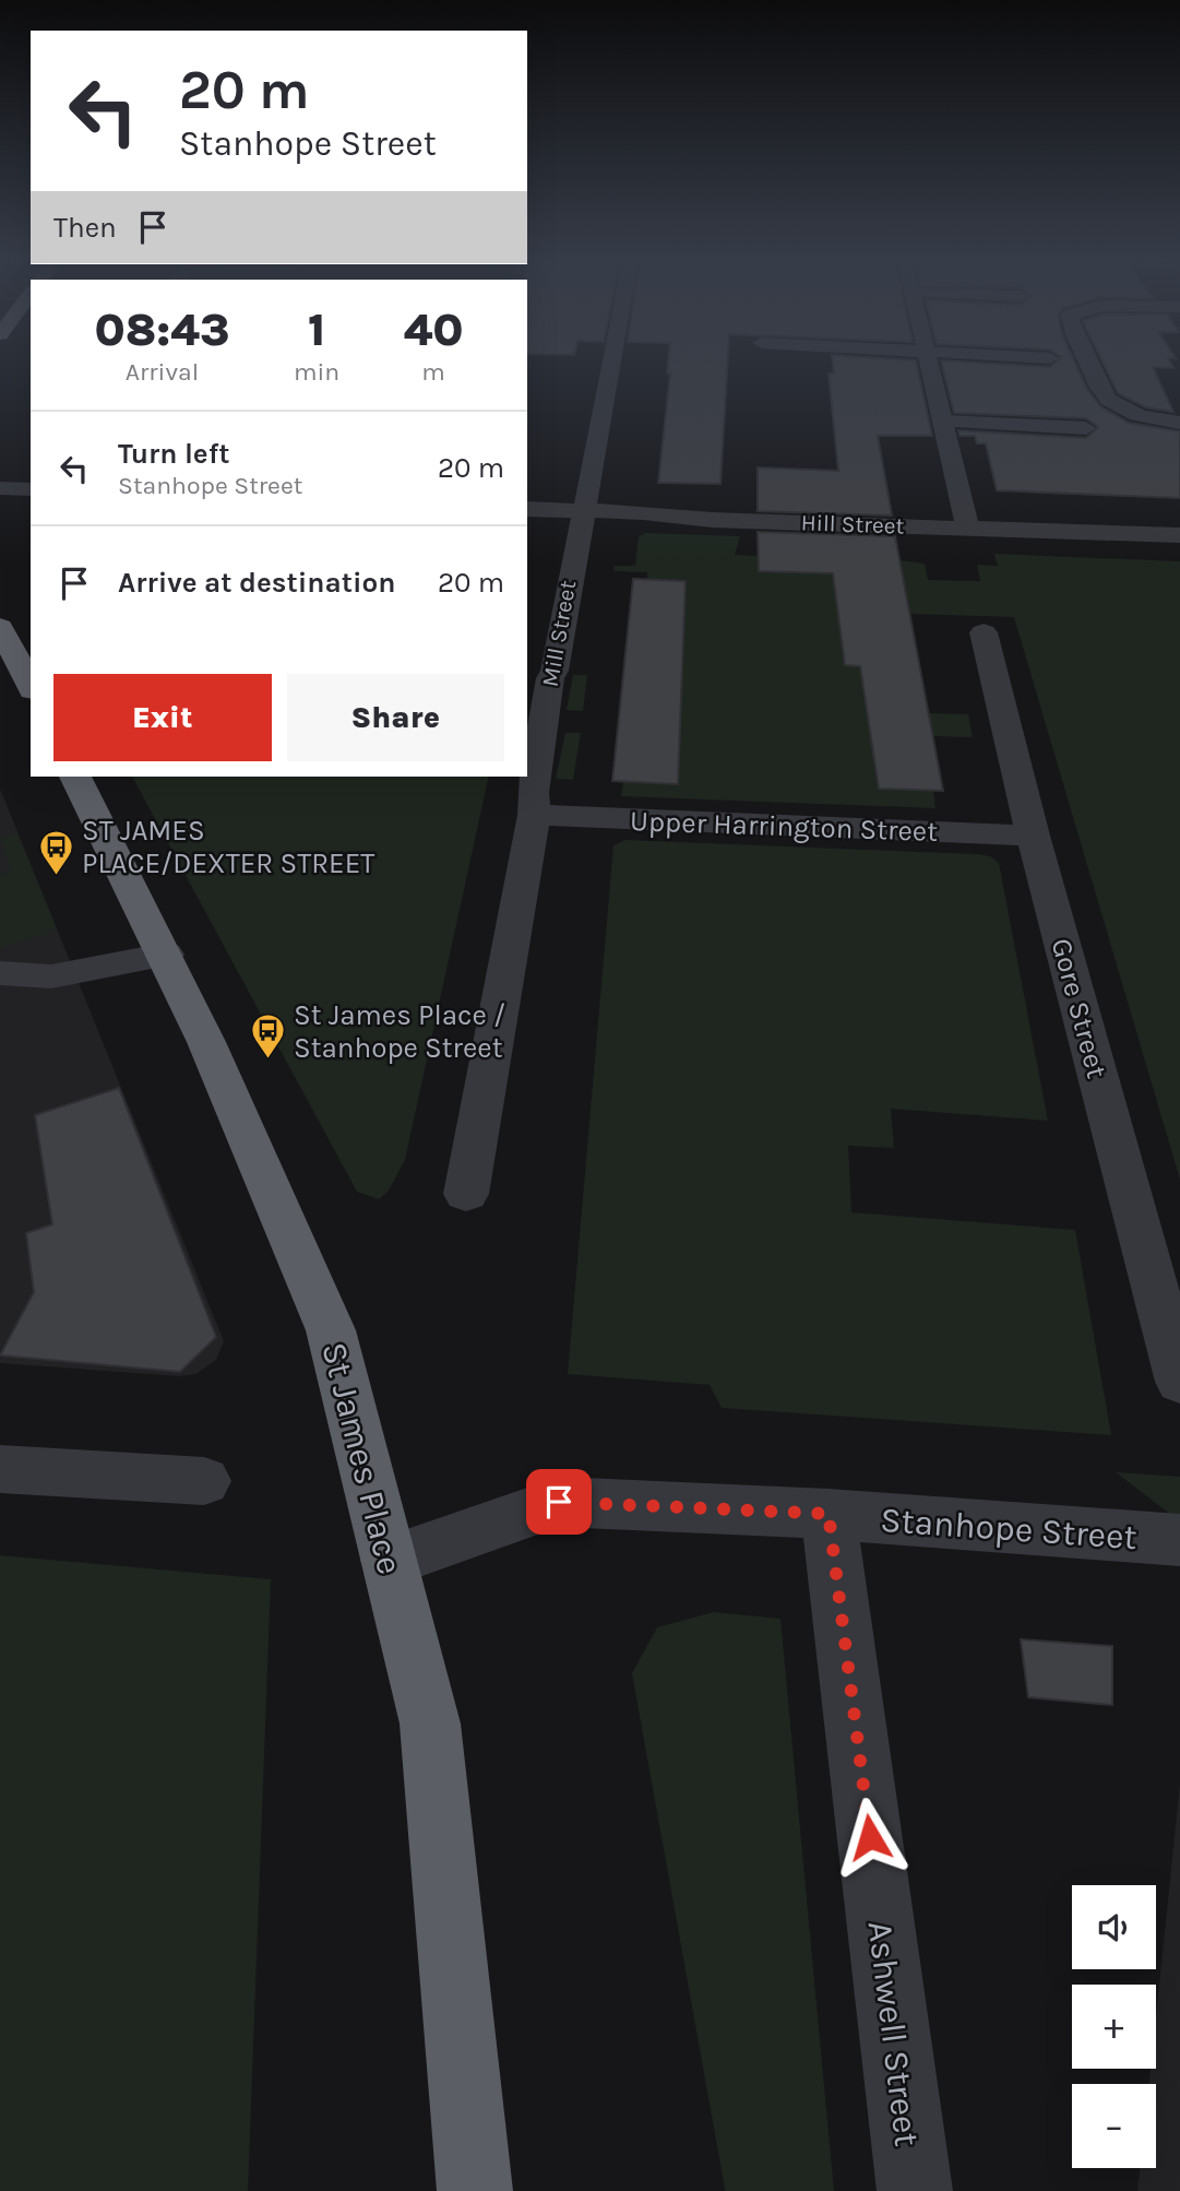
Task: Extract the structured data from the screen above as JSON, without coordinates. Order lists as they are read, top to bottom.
{
  "streets": {
    "highway": ["St James Place"],
    "street": [
      "Hill Street",
      "Mill Street",
      "Upper Harrington Street",
      "Gore Street",
      "Stanhope Street",
      "Ashwell Street"
    ]
  },
  "crossings": [
    ["Hill Street", "Mill Street"],
    ["Mill Street", "Upper Harrington Street"],
    ["Upper Harrington Street", "Gore Street"],
    ["St James Place", "Stanhope Street"],
    ["Stanhope Street", "Ashwell Street"]
  ],
  "places": {
    "bus stop": ["ST JAMES PLACE/DEXTER STREET", "St James Place / Stanhope Street"]
  },
  "page": {
    "turn": ["20 m", "Stanhope Street"],
    "then": "Then",
    "eta": [
      "08:43",
      "Arrival",
      "1",
      "min",
      "40",
      "m"
    ],
    "list": [
      {
        "name": "Turn left",
        "note": "Stanhope Street",
        "value": "20 m"
      },
      {
        "name": "Arrive at destination",
        "value": "20 m"
      }
    ],
    "buttons": ["Exit", "Share"],
    "map_buttons": ["+", "−"]
  }
}
